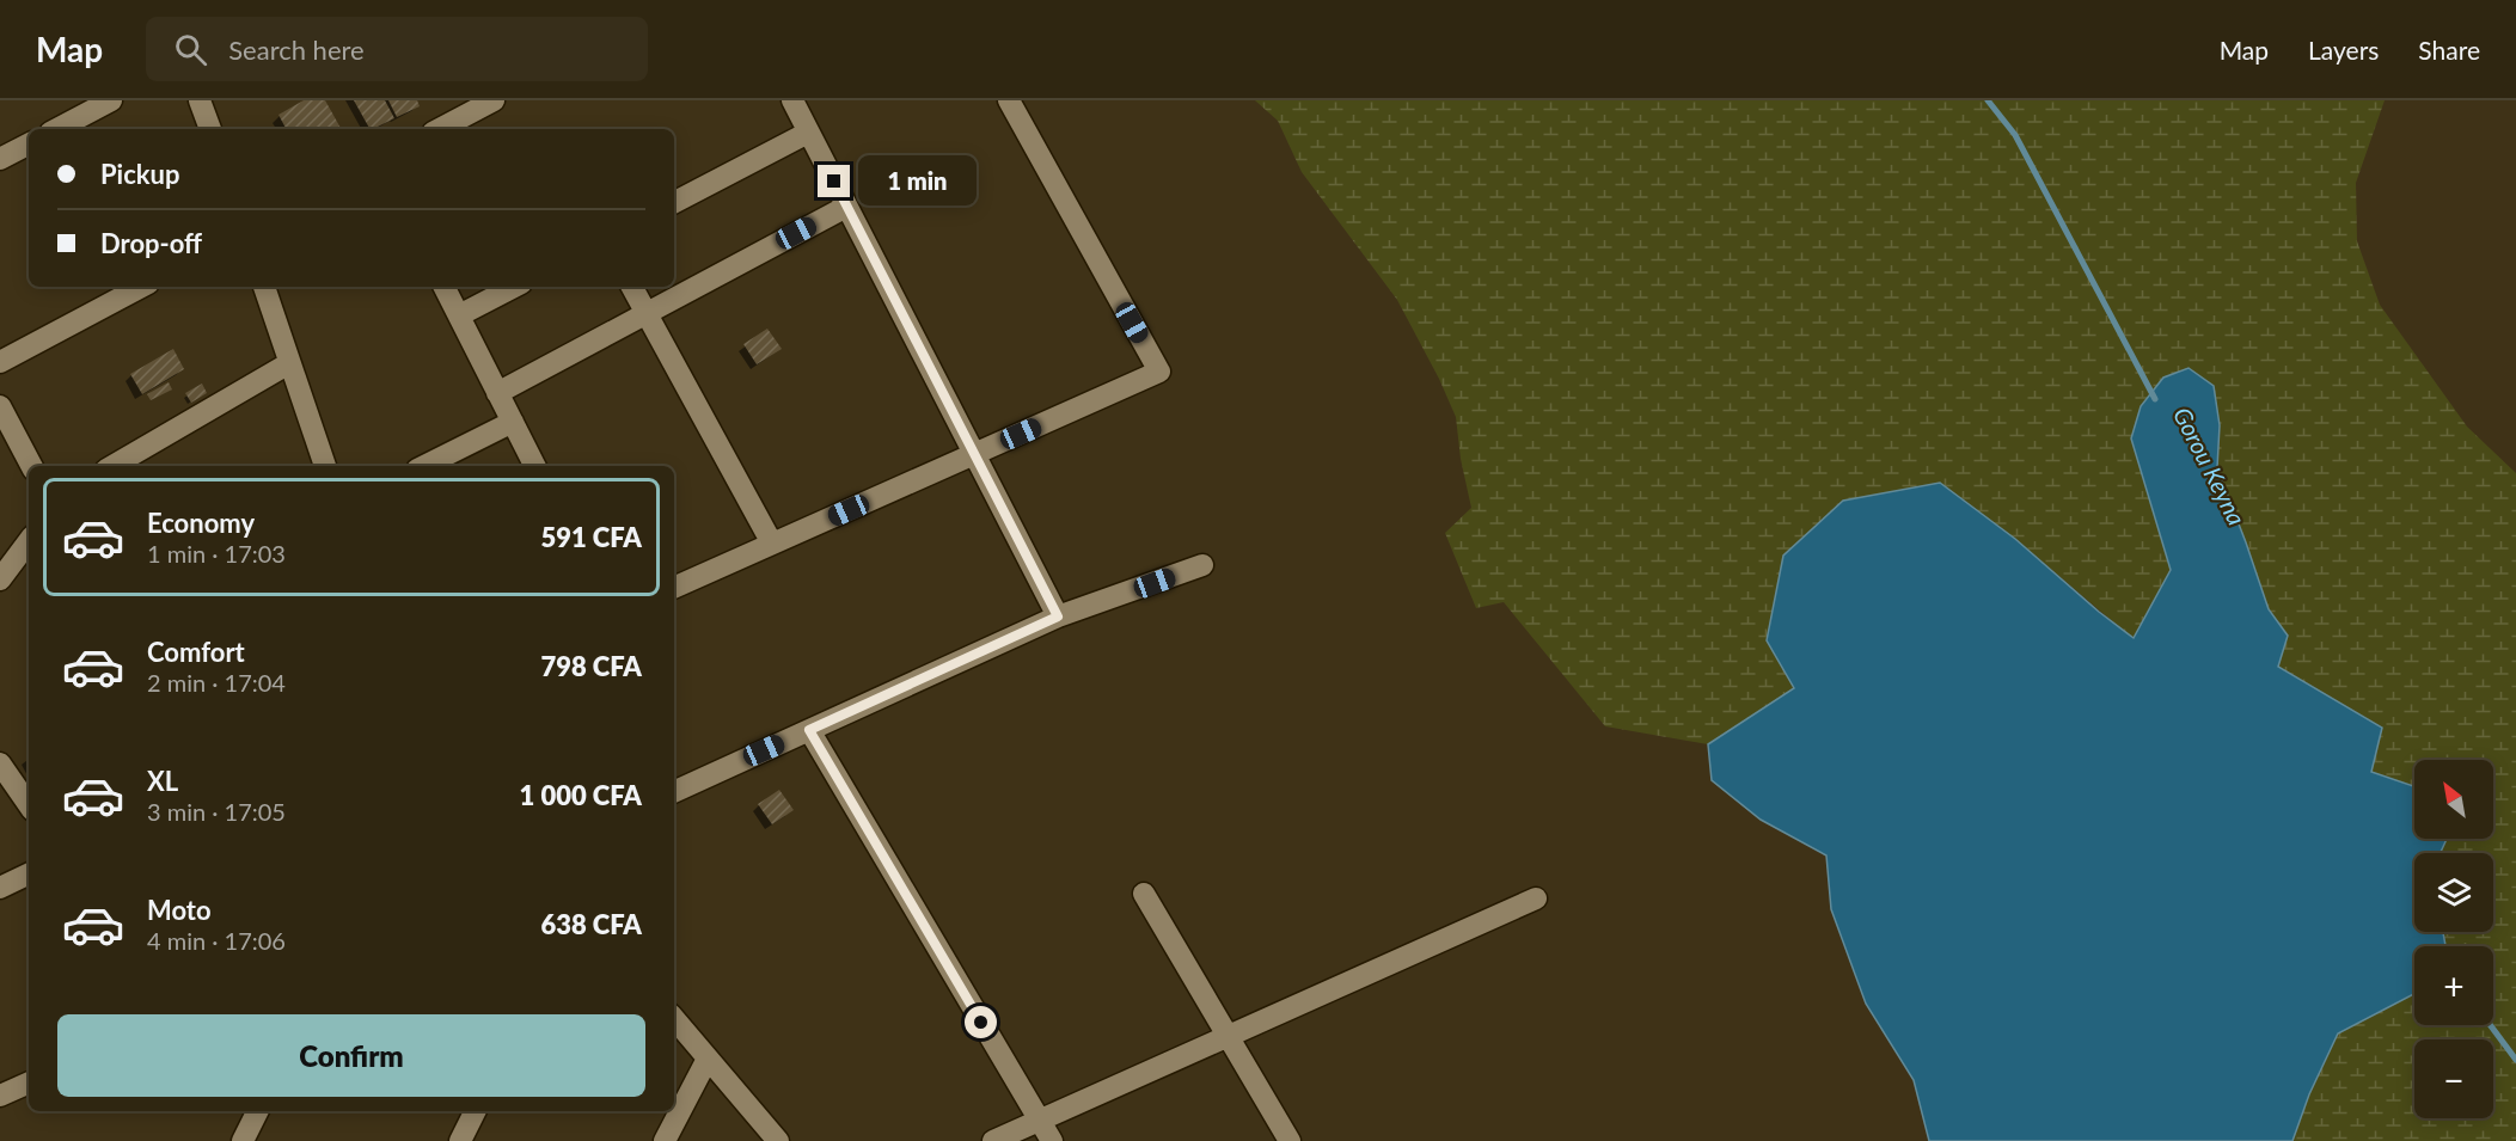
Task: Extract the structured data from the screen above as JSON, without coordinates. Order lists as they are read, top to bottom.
{
  "water": ["Gorou Keyna"],
  "north": "top left",
  "page": {
    "header": "Map",
    "search": "Search here",
    "nav": ["Map", "Layers", "Share"],
    "banner": ["Pickup", "Drop-off"],
    "bubble": "1 min",
    "list": [
      {
        "name": "Economy",
        "note": "1 min · 17:03",
        "value": "591 CFA"
      },
      {
        "name": "Comfort",
        "note": "2 min · 17:04",
        "value": "798 CFA"
      },
      {
        "name": "XL",
        "note": "3 min · 17:05",
        "value": "1 000 CFA"
      },
      {
        "name": "Moto",
        "note": "4 min · 17:06",
        "value": "638 CFA"
      }
    ],
    "map_buttons": ["+", "−"],
    "buttons": "Confirm"
  }
}
